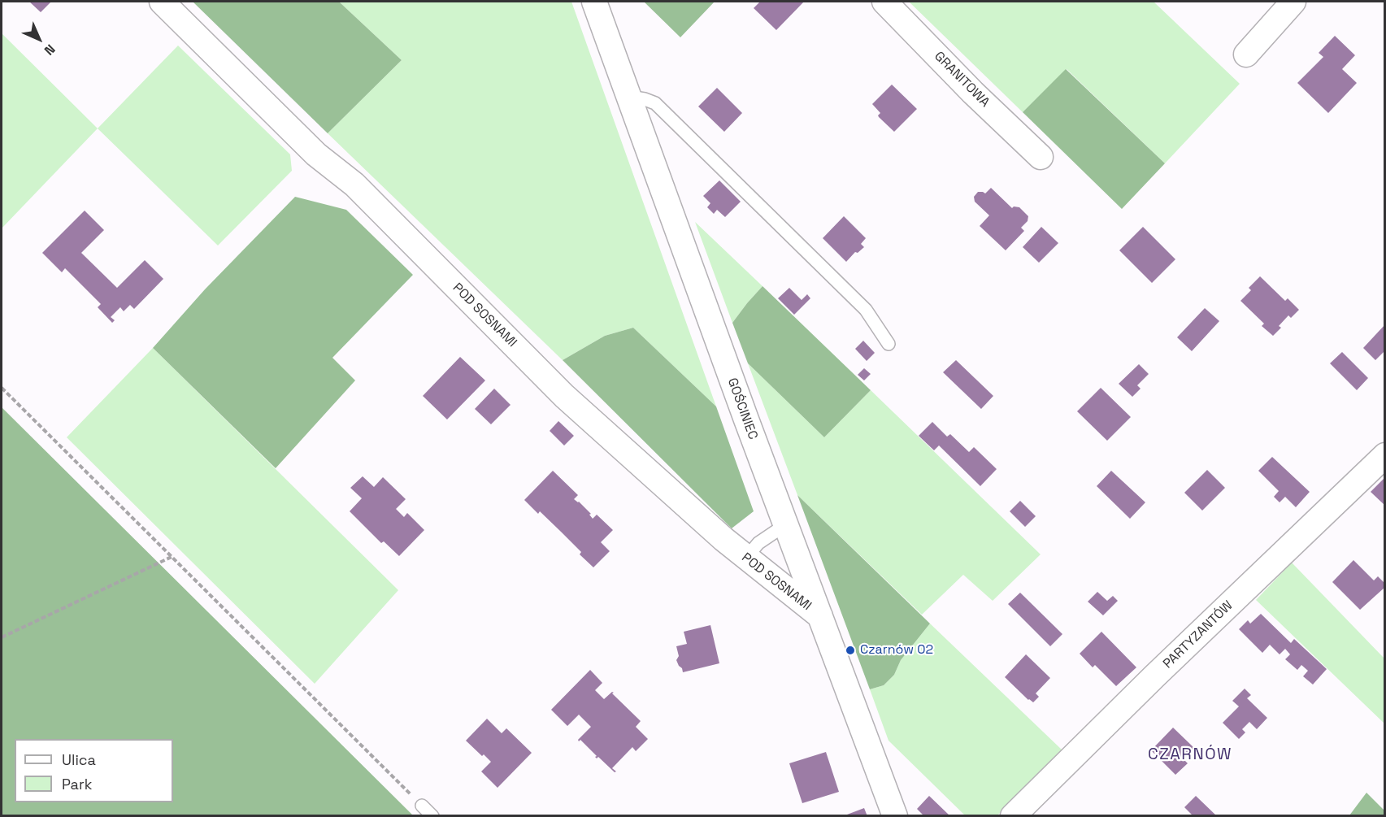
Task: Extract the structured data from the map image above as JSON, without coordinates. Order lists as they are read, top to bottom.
{
  "streets": {
    "street": [
      "GRANITOWA",
      "POD SOSNAMI",
      "GOŚCINIEC",
      "PARTYZANTÓW"
    ]
  },
  "crossings": [
    ["POD SOSNAMI", "GOŚCINIEC"]
  ],
  "districts": ["CZARNÓW"],
  "places": ["Czarnów 02"],
  "legend": ["Ulica", "Park"],
  "north": "bottom right"
}
